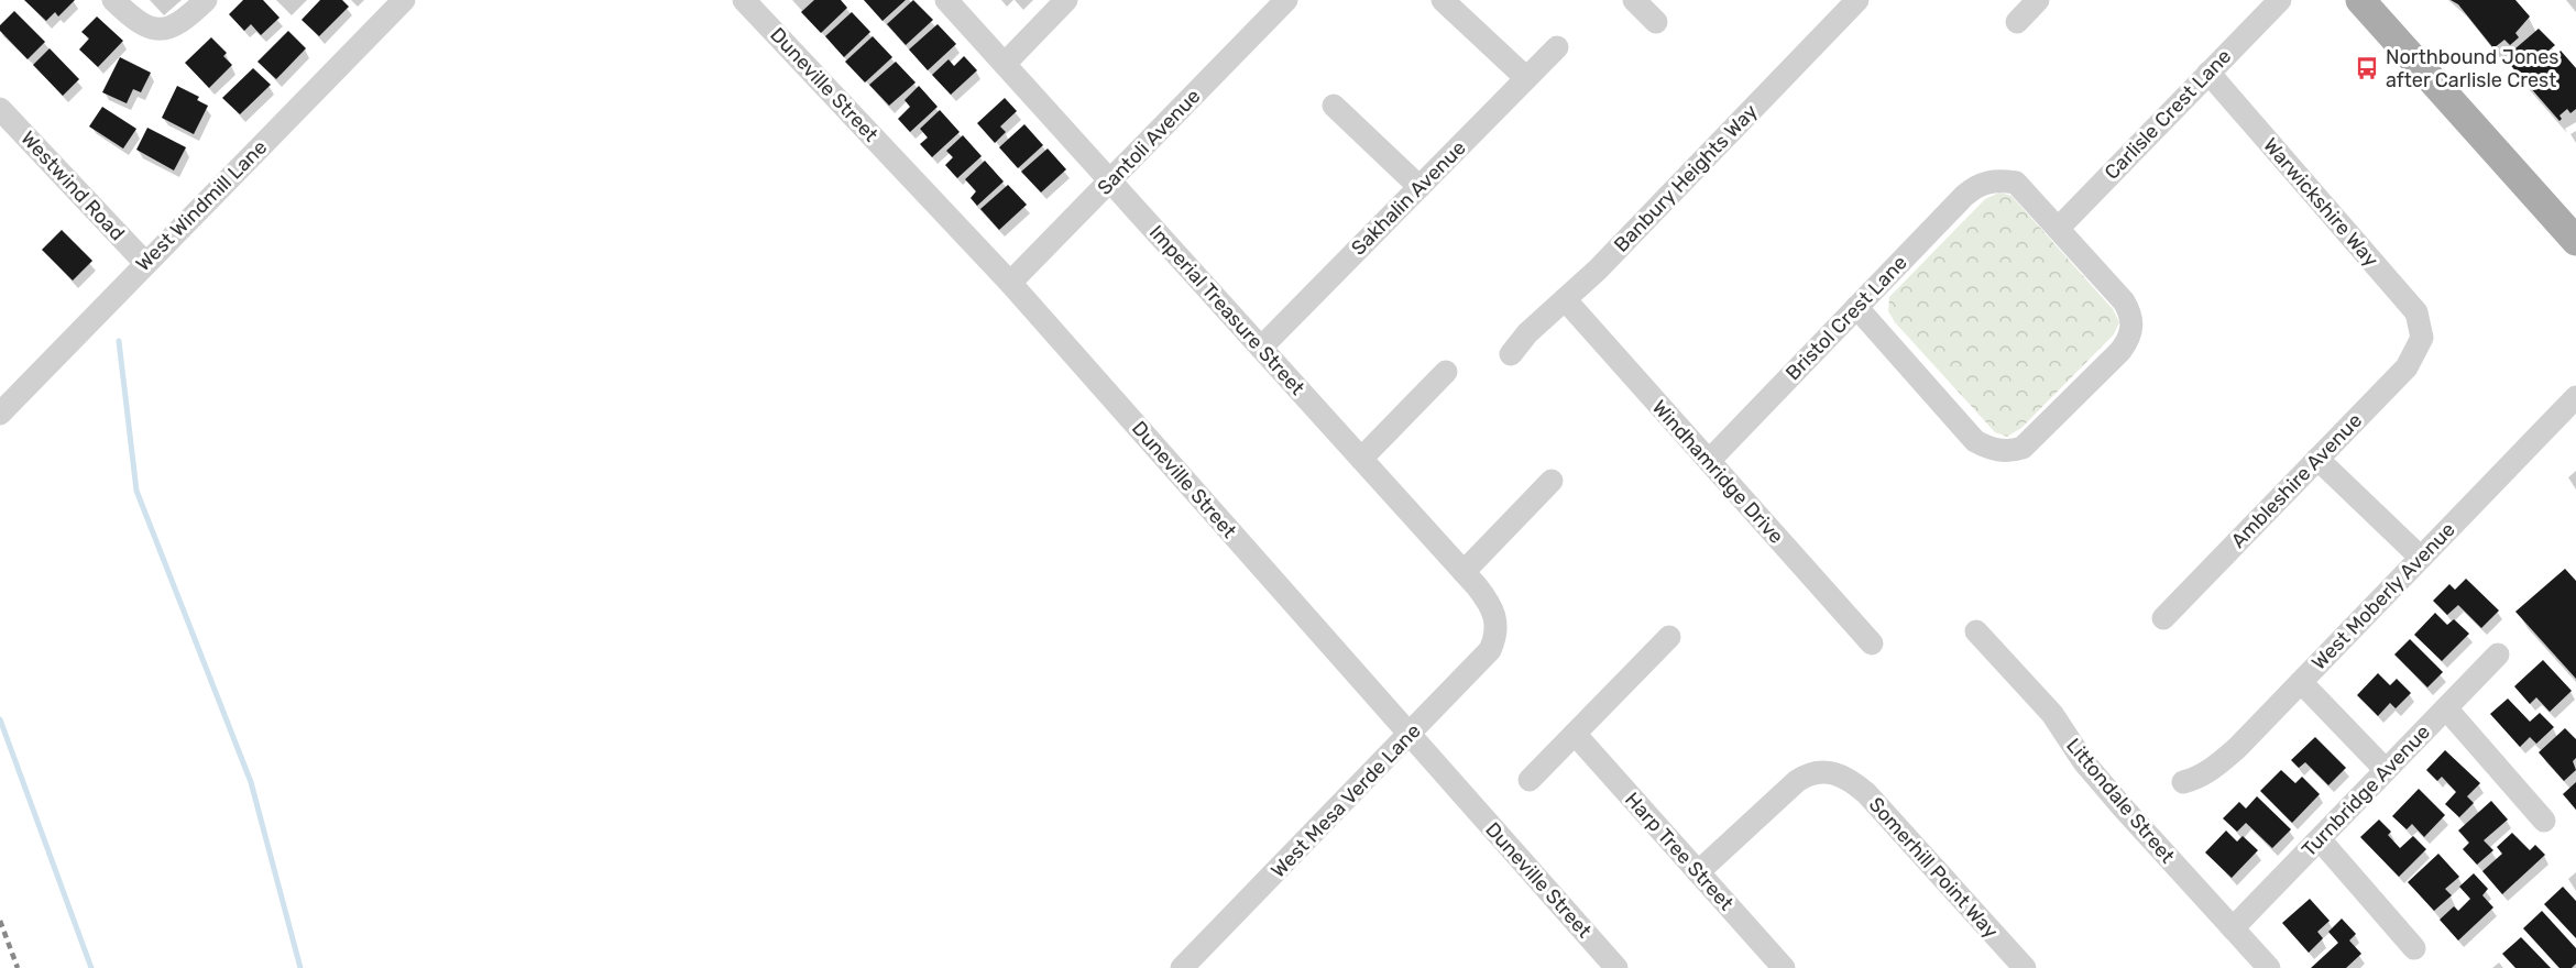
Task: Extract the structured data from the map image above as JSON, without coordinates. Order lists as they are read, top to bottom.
{
  "streets": {
    "street": [
      "Duneville Street",
      "Carlisle Crest Lane",
      "Santoli Avenue",
      "Banbury Heights Way",
      "Westwind Road",
      "Sakhalin Avenue",
      "Warwickshire Way",
      "West Windmill Lane",
      "Imperial Treasure Street",
      "Bristol Crest Lane",
      "Windhamridge Drive",
      "Ambleshire Avenue",
      "West Moberly Avenue",
      "Turnbridge Avenue",
      "West Mesa Verde Lane",
      "Littondale Street",
      "Harp Tree Street",
      "Somerhill Point Way"
    ]
  },
  "crossings": [
    ["Duneville Street", "Santoli Avenue"],
    ["Duneville Street", "West Mesa Verde Lane"],
    ["Carlisle Crest Lane", "Warwickshire Way"],
    ["Carlisle Crest Lane", "Bristol Crest Lane"],
    ["Santoli Avenue", "Imperial Treasure Street"],
    ["Banbury Heights Way", "Windhamridge Drive"],
    ["Westwind Road", "West Windmill Lane"],
    ["Sakhalin Avenue", "Imperial Treasure Street"],
    ["Warwickshire Way", "Ambleshire Avenue"],
    ["Imperial Treasure Street", "West Mesa Verde Lane"],
    ["Bristol Crest Lane", "Windhamridge Drive"],
    ["Turnbridge Avenue", "Littondale Street"],
    ["Harp Tree Street", "Somerhill Point Way"]
  ],
  "places": {
    "bus stop": ["Northbound Jones after Carlisle Crest"]
  }
}
